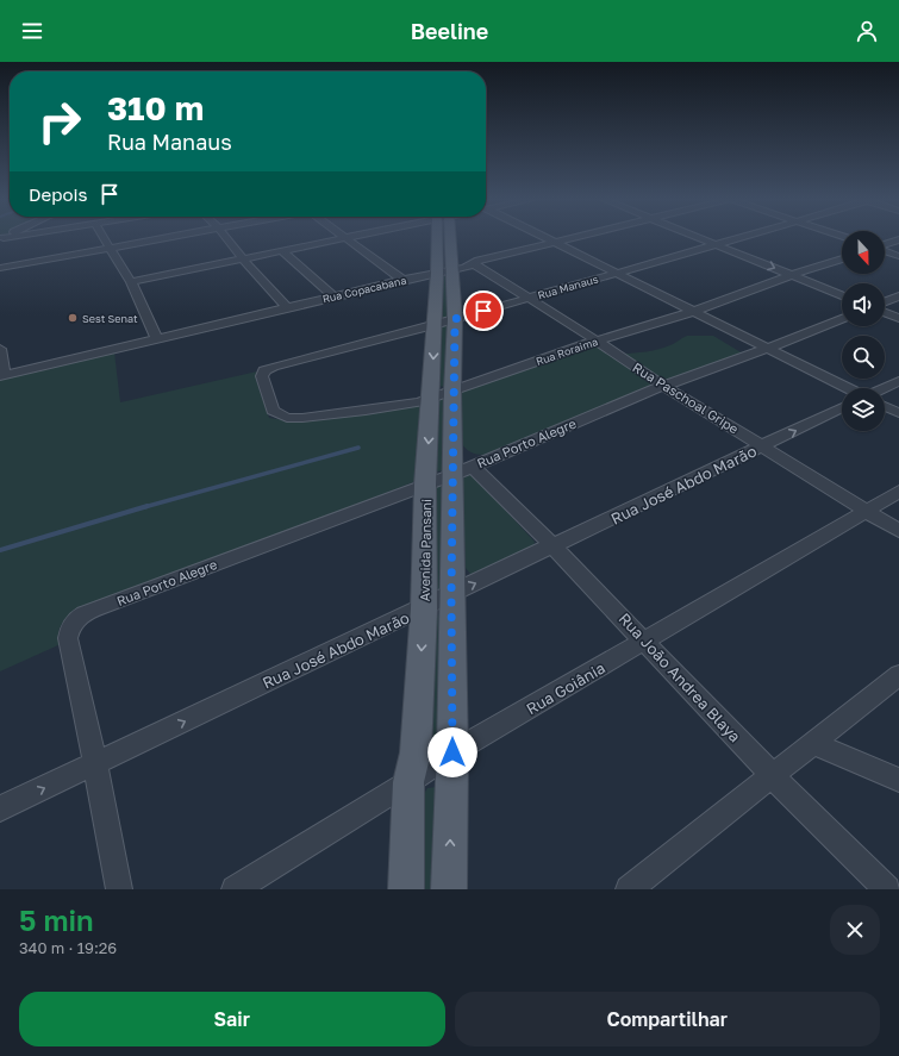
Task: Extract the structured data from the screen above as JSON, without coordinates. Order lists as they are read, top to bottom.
{
  "streets": {
    "main road": ["Avenida Pansani"],
    "street": [
      "Rua Manaus",
      "Rua Copacabana",
      "Rua Roraima",
      "Rua Paschoal Gripe",
      "Rua Porto Alegre",
      "Rua José Abdo Marão",
      "Rua João Andrea Blaya",
      "Rua Goiânia"
    ]
  },
  "crossings": [
    ["Rua Manaus", "Rua Roraima"],
    ["Rua Manaus", "Rua Paschoal Gripe"],
    ["Rua Manaus", "Avenida Pansani"],
    ["Rua Copacabana", "Rua Paschoal Gripe"],
    ["Rua Copacabana", "Avenida Pansani"],
    ["Rua Roraima", "Rua Paschoal Gripe"],
    ["Rua Roraima", "Avenida Pansani"],
    ["Rua Paschoal Gripe", "Rua Porto Alegre"],
    ["Rua Paschoal Gripe", "Rua José Abdo Marão"],
    ["Rua Paschoal Gripe", "Avenida Pansani"],
    ["Rua Paschoal Gripe", "Rua Goiânia"],
    ["Rua Porto Alegre", "Rua José Abdo Marão"],
    ["Rua Porto Alegre", "Avenida Pansani"],
    ["Rua Porto Alegre", "Rua João Andrea Blaya"],
    ["Rua José Abdo Marão", "Avenida Pansani"],
    ["Rua José Abdo Marão", "Rua João Andrea Blaya"],
    ["Avenida Pansani", "Rua João Andrea Blaya"],
    ["Avenida Pansani", "Rua Goiânia"],
    ["Rua João Andrea Blaya", "Rua Goiânia"]
  ],
  "one_way": ["Rua José Abdo Marão"],
  "places": ["Sest Senat"],
  "north": "bottom",
  "page": {
    "header": "Beeline",
    "turn": ["310 m", "Rua Manaus"],
    "then": "Depois",
    "heading": ["5 min", "340 m · 19:26"],
    "buttons": ["Sair", "Compartilhar"]
  }
}
